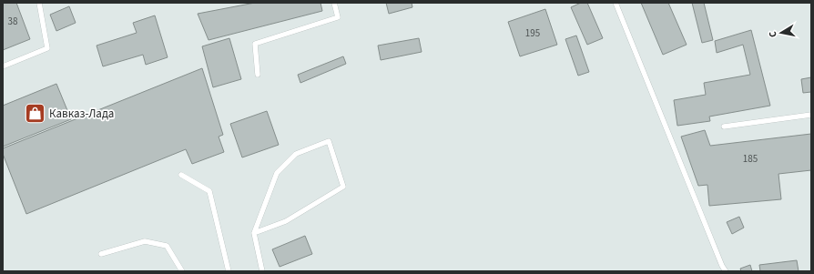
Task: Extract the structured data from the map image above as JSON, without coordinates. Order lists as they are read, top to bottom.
{
  "places": {
    "shop": ["Кавказ-Лада"]
  },
  "house_numbers": ["38", "195", "185"],
  "north": "left"
}
